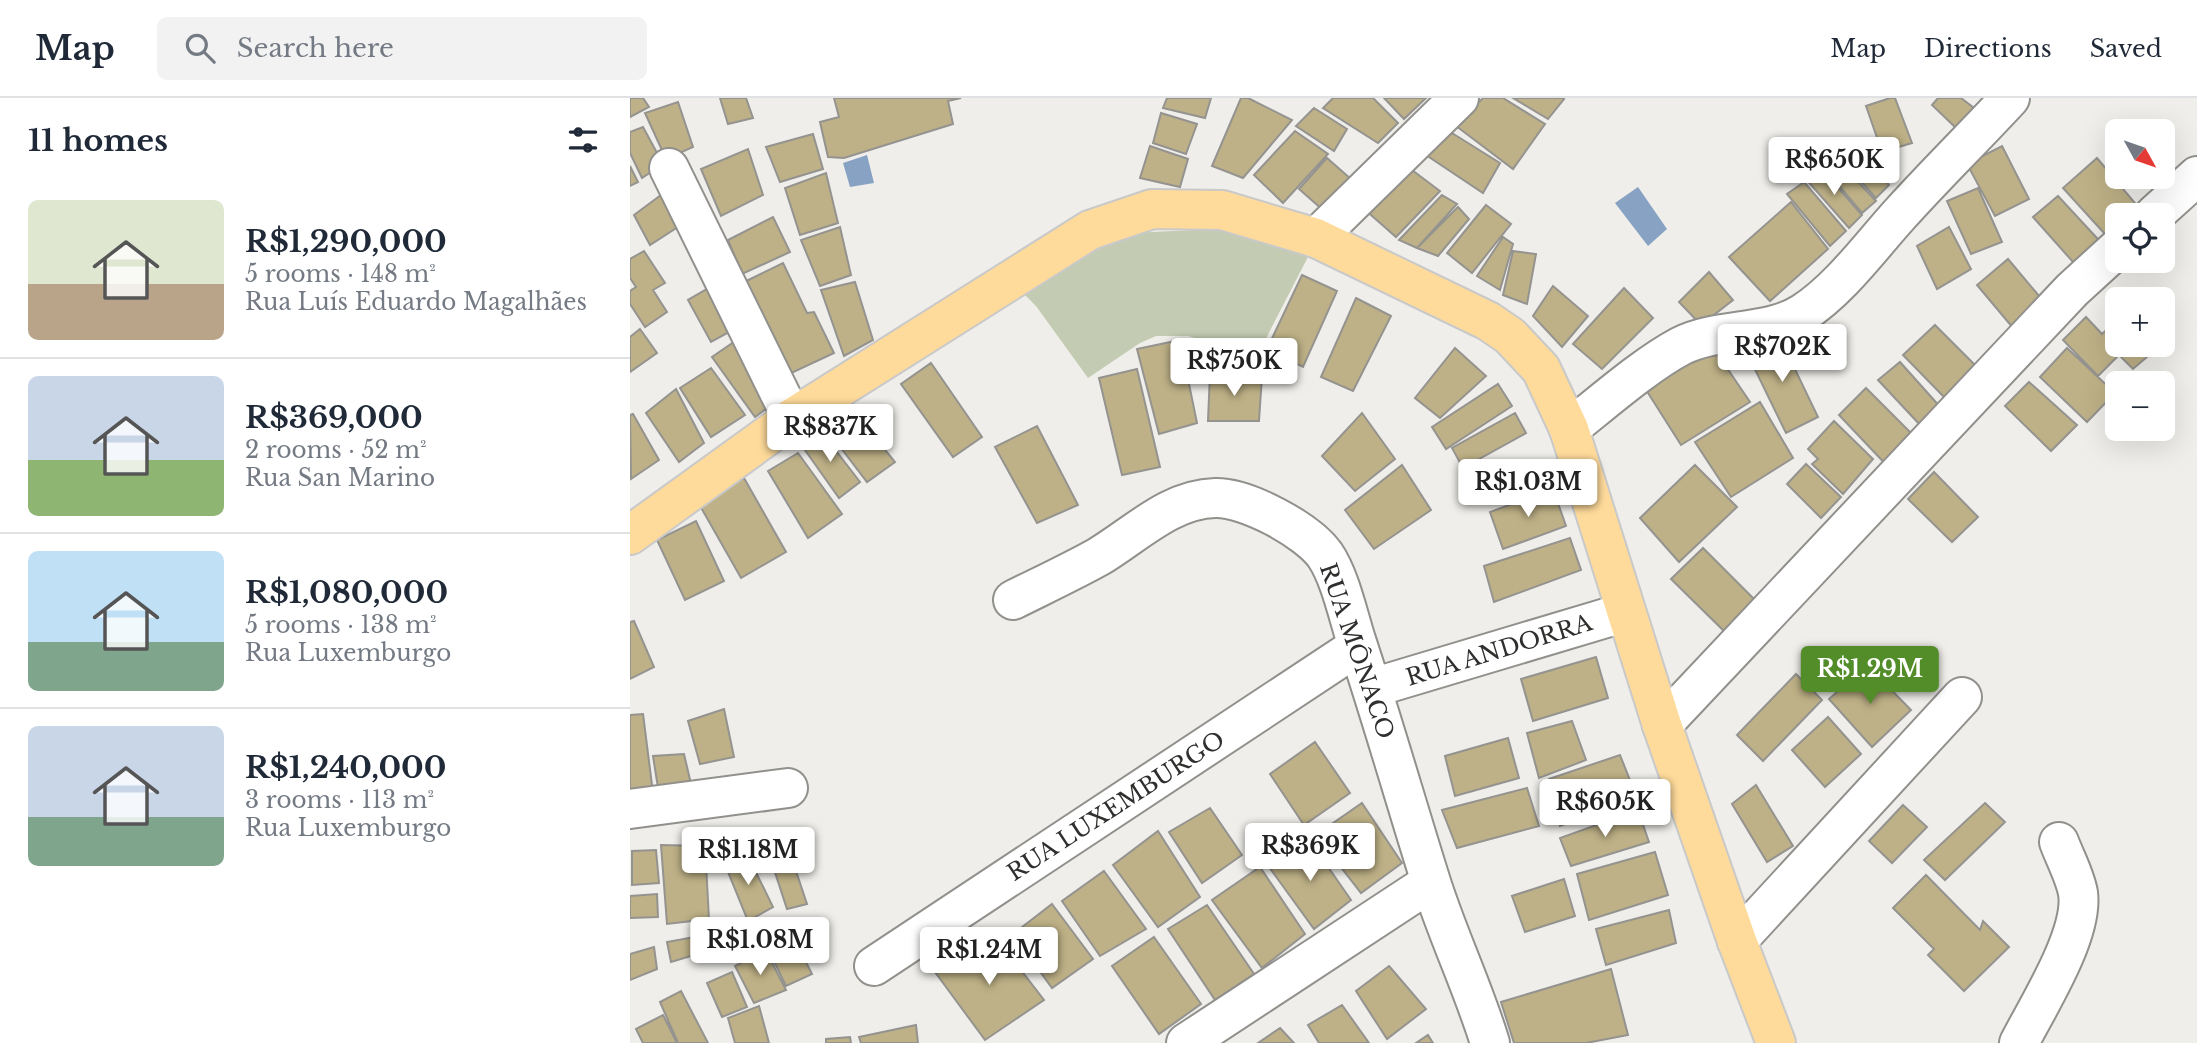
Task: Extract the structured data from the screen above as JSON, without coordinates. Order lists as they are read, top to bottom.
{
  "streets": {
    "street": ["RUA ANDORRA", "RUA MÔNACO", "RUA LUXEMBURGO"]
  },
  "crossings": [
    ["RUA ANDORRA", "RUA MÔNACO"],
    ["RUA MÔNACO", "RUA LUXEMBURGO"]
  ],
  "north": "bottom right",
  "page": {
    "header": "Map",
    "search": "Search here",
    "nav": ["Map", "Directions", "Saved"],
    "heading": "11 homes",
    "map_buttons": ["+", "−"],
    "price": [
      "R$650K",
      "R$702K",
      "R$750K",
      "R$837K",
      "R$1.03M",
      "R$1.29M",
      "R$605K",
      "R$369K",
      "R$1.18M",
      "R$1.08M",
      "R$1.24M"
    ],
    "list": [
      {
        "name": "R$1,290,000",
        "note": "5 rooms · 148 m² · Rua Luís Eduardo Magalhães"
      },
      {
        "name": "R$369,000",
        "note": "2 rooms · 52 m² · Rua San Marino"
      },
      {
        "name": "R$1,080,000",
        "note": "5 rooms · 138 m² · Rua Luxemburgo"
      },
      {
        "name": "R$1,240,000",
        "note": "3 rooms · 113 m² · Rua Luxemburgo"
      }
    ]
  }
}
